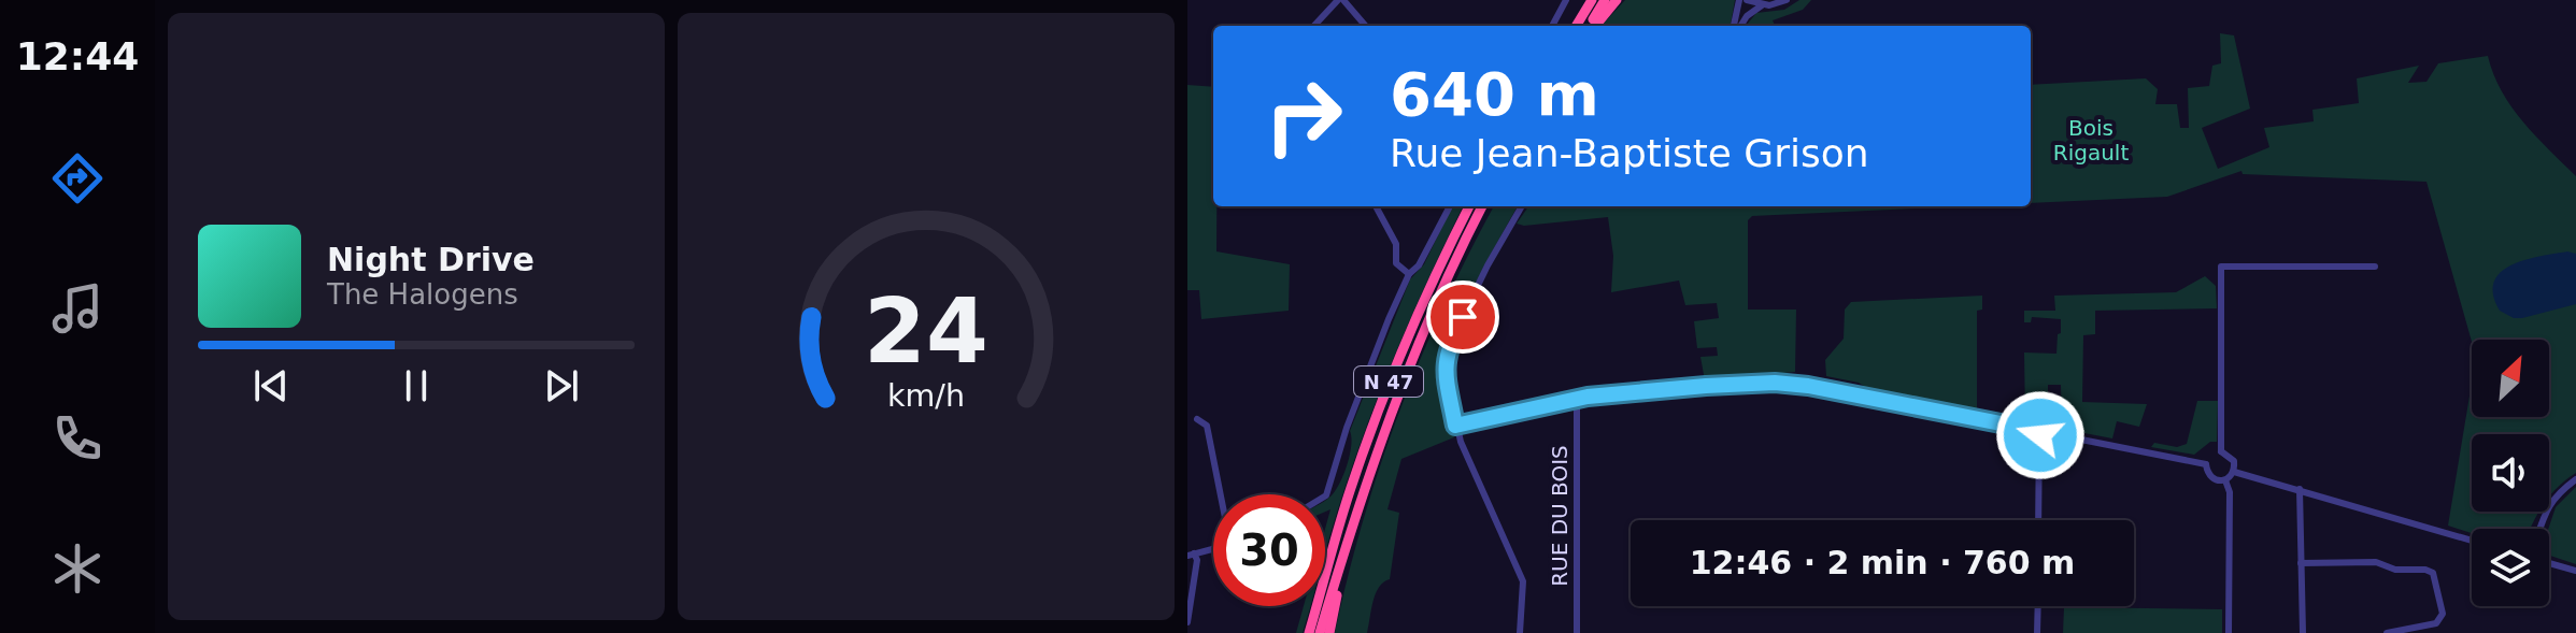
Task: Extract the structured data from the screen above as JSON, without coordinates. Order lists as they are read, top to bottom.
{
  "streets": {
    "highway": ["N 47"],
    "street": ["RUE DU BOIS"]
  },
  "parks": ["Bois Rigault"],
  "north": "top right",
  "page": {
    "tabs": "12:44",
    "turn": ["640 m", "Rue Jean-Baptiste Grison"],
    "song": ["Night Drive", "The Halogens"],
    "limit": "30",
    "trip": "12:46 · 2 min · 760 m",
    "gauge": ["24", "km/h"]
  }
}
